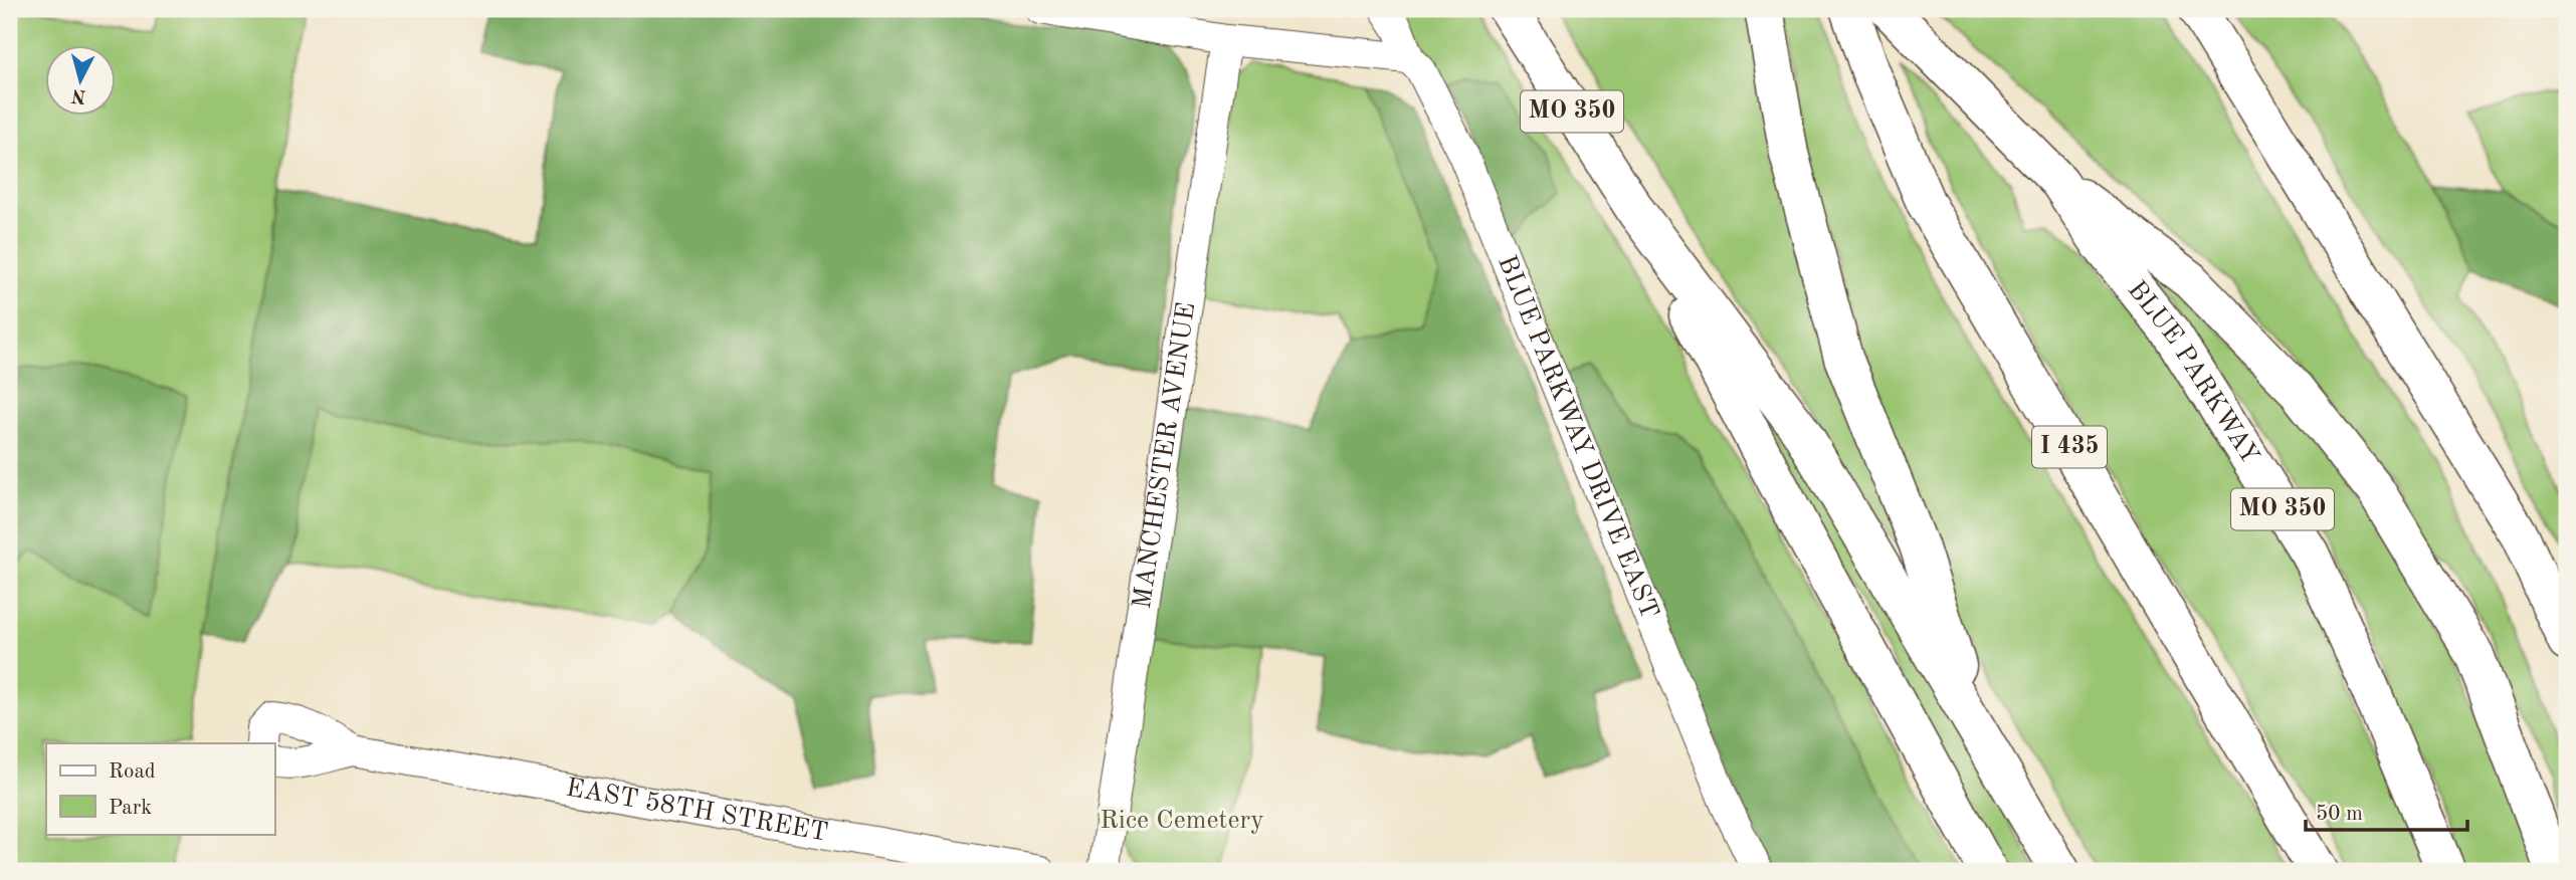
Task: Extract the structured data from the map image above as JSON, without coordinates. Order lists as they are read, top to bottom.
{
  "streets": {
    "highway": ["MO 350", "BLUE PARKWAY", "I 435"],
    "street": ["BLUE PARKWAY DRIVE EAST", "MANCHESTER AVENUE", "EAST 58TH STREET"]
  },
  "parks": ["Rice Cemetery"],
  "legend": ["Road", "Park"],
  "scale_bar": "50 m",
  "north": "bottom"
}
